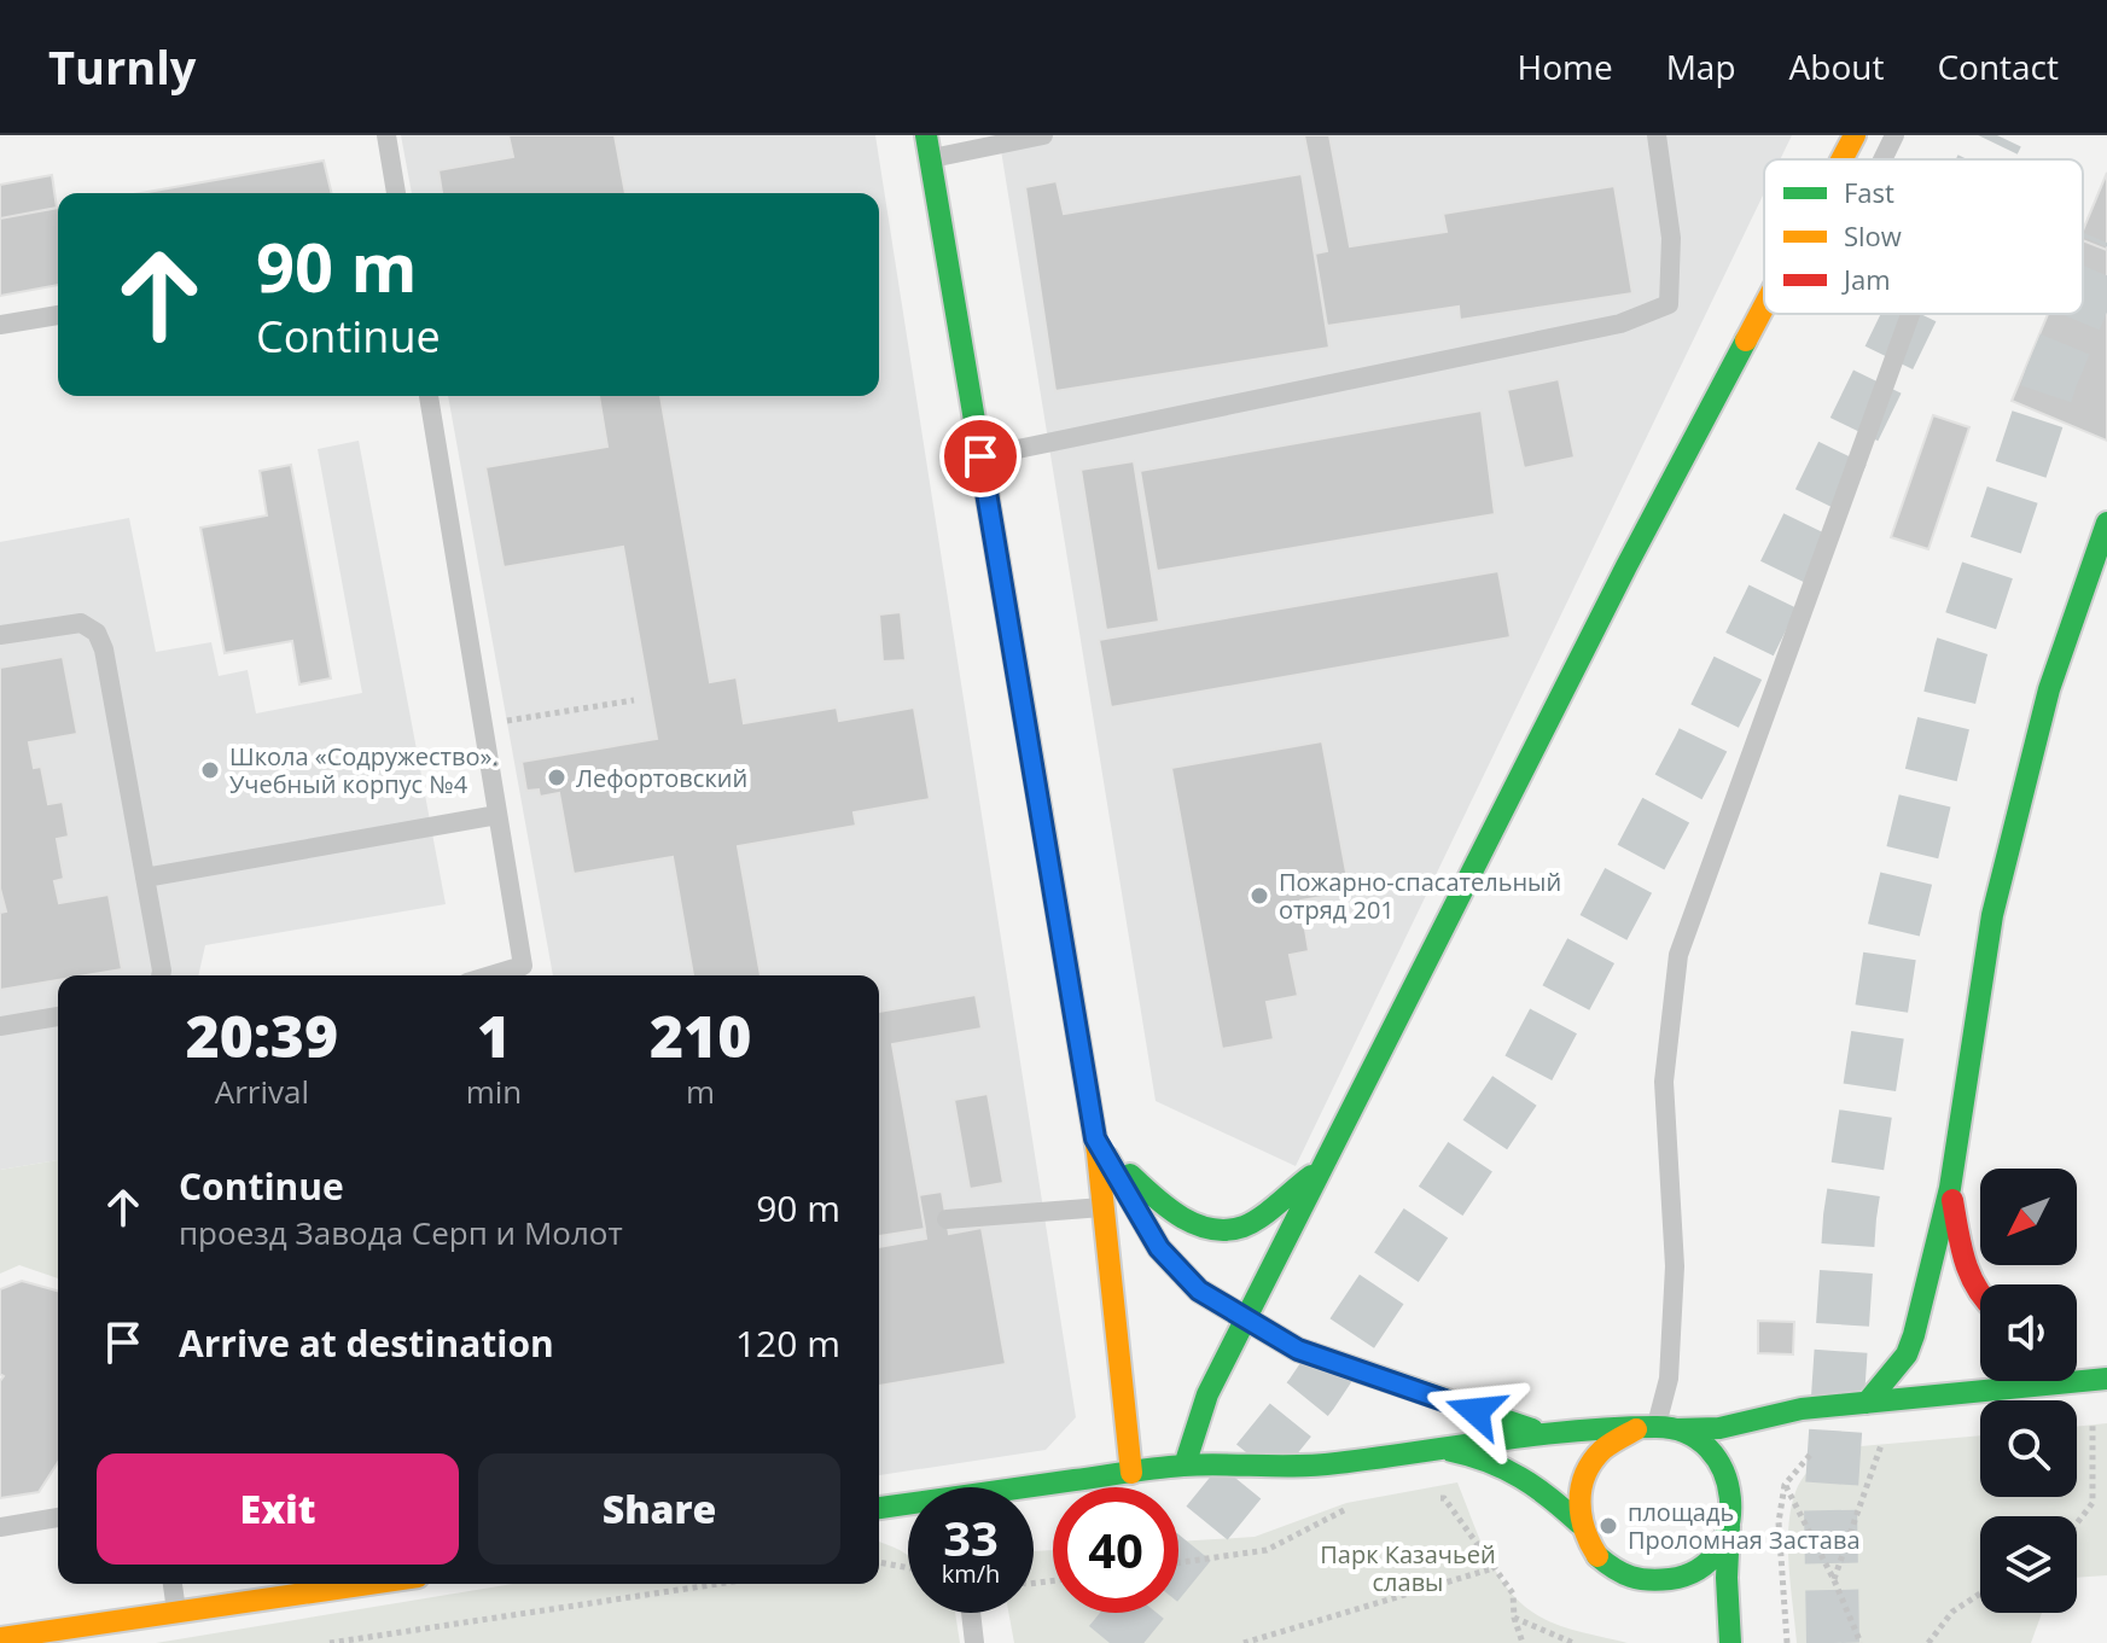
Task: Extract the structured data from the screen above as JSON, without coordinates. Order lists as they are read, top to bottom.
{
  "parks": ["Парк Казачьей славы"],
  "places": [
    "Школа «Содружество». Учебный корпус №4",
    "Лефортовский",
    "Пожарно-спасательный отряд 201",
    "площадь Проломная Застава"
  ],
  "legend": ["Fast", "Slow", "Jam"],
  "north": "bottom left",
  "page": {
    "header": "Turnly",
    "nav": [
      "Home",
      "Map",
      "About",
      "Contact"
    ],
    "turn": ["90 m", "Continue"],
    "eta": [
      "20:39",
      "Arrival",
      "1",
      "min",
      "210",
      "m"
    ],
    "list": [
      {
        "name": "Continue",
        "note": "проезд Завода Серп и Молот",
        "value": "90 m"
      },
      {
        "name": "Arrive at destination",
        "value": "120 m"
      }
    ],
    "buttons": ["Exit", "Share"],
    "speed": "33 km/h",
    "limit": "40"
  }
}
